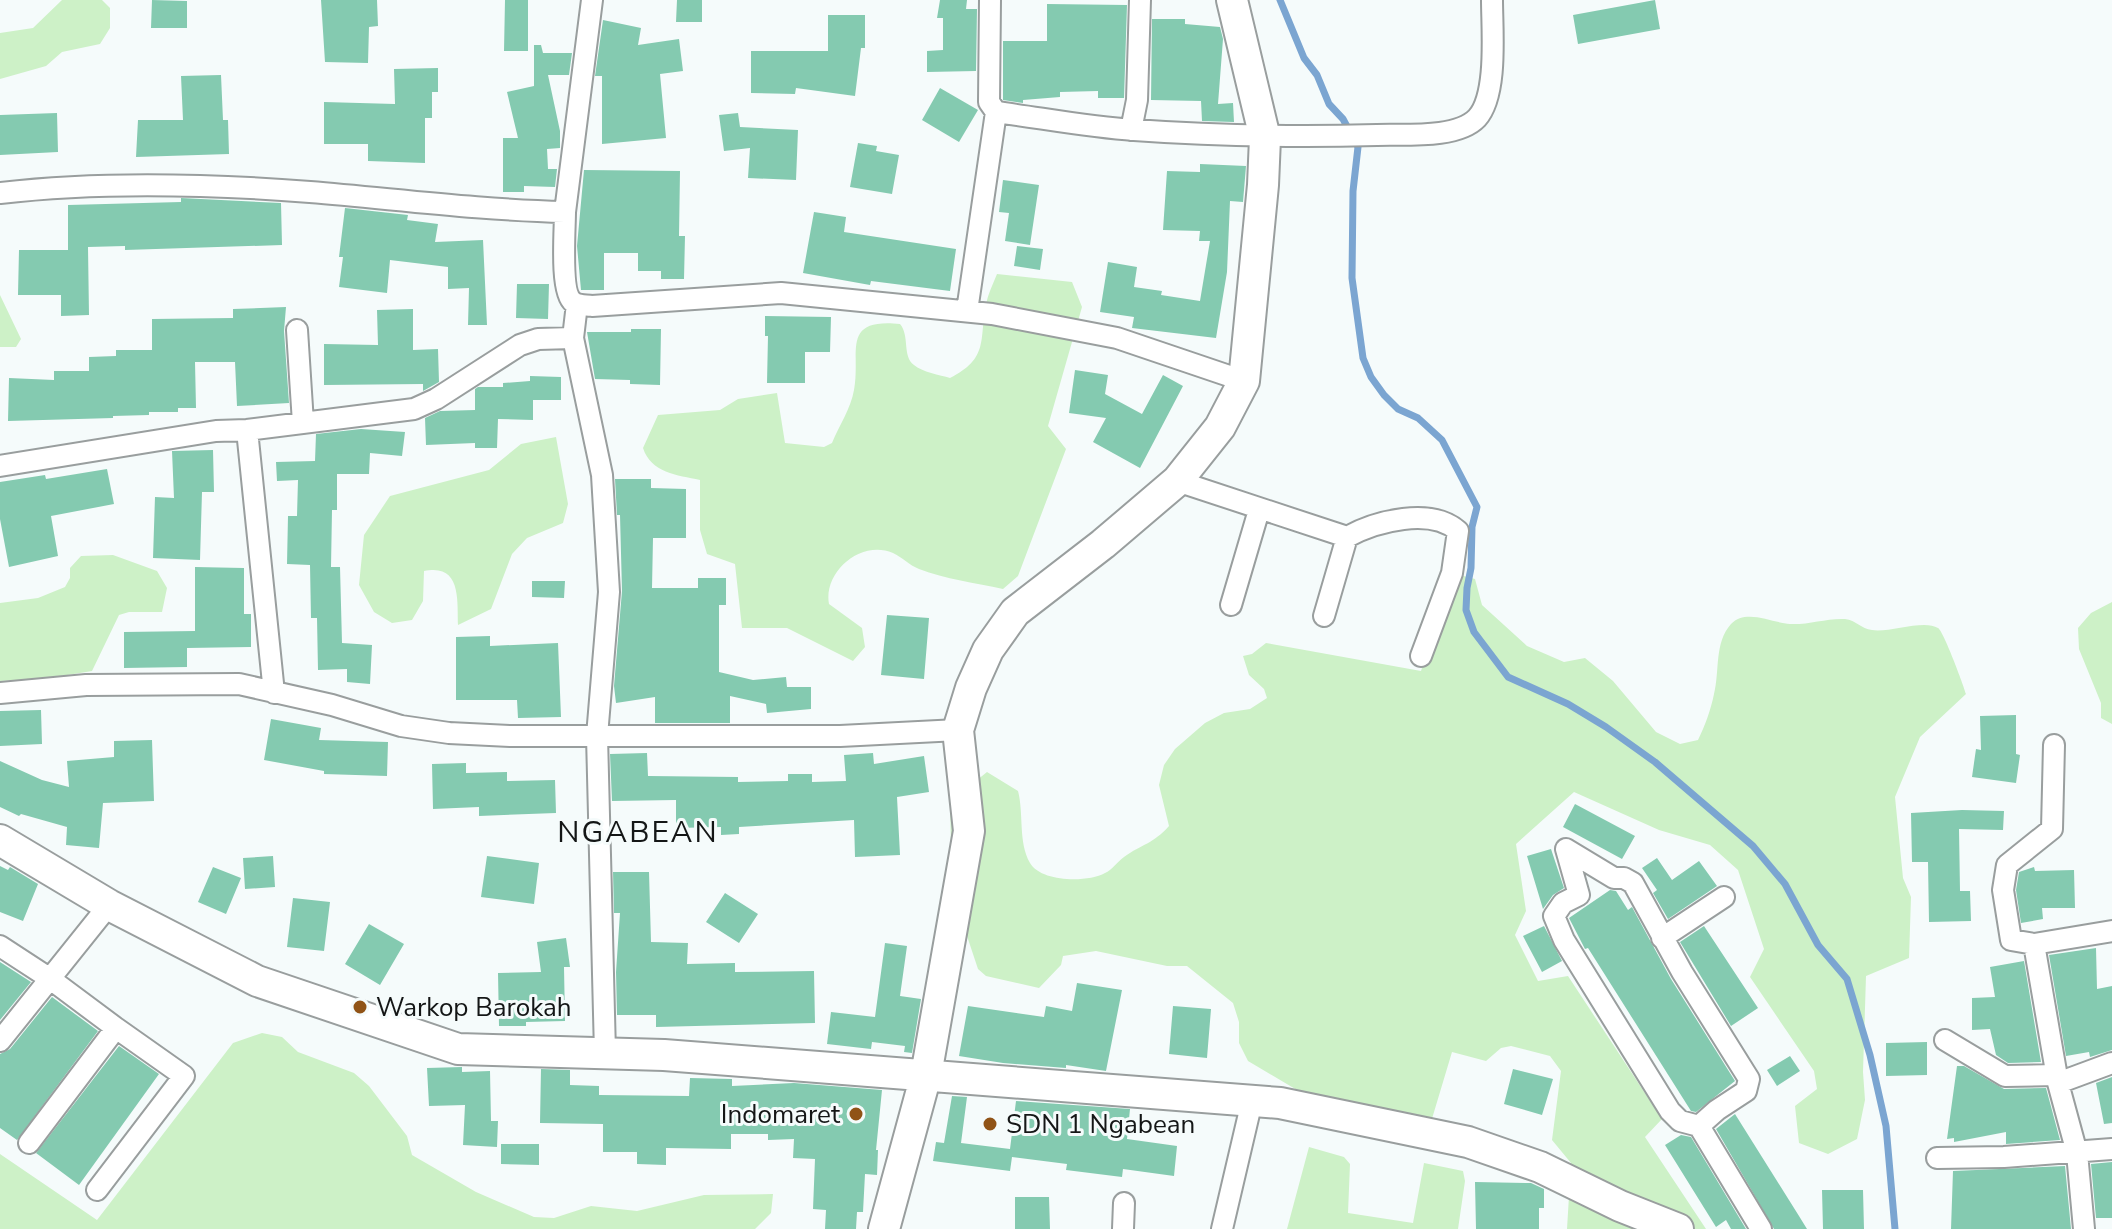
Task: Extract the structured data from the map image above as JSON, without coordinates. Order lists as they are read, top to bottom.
{
  "districts": ["NGABEAN"],
  "places": ["Warkop Barokah", "Indomaret", "SDN 1 Ngabean"]
}
